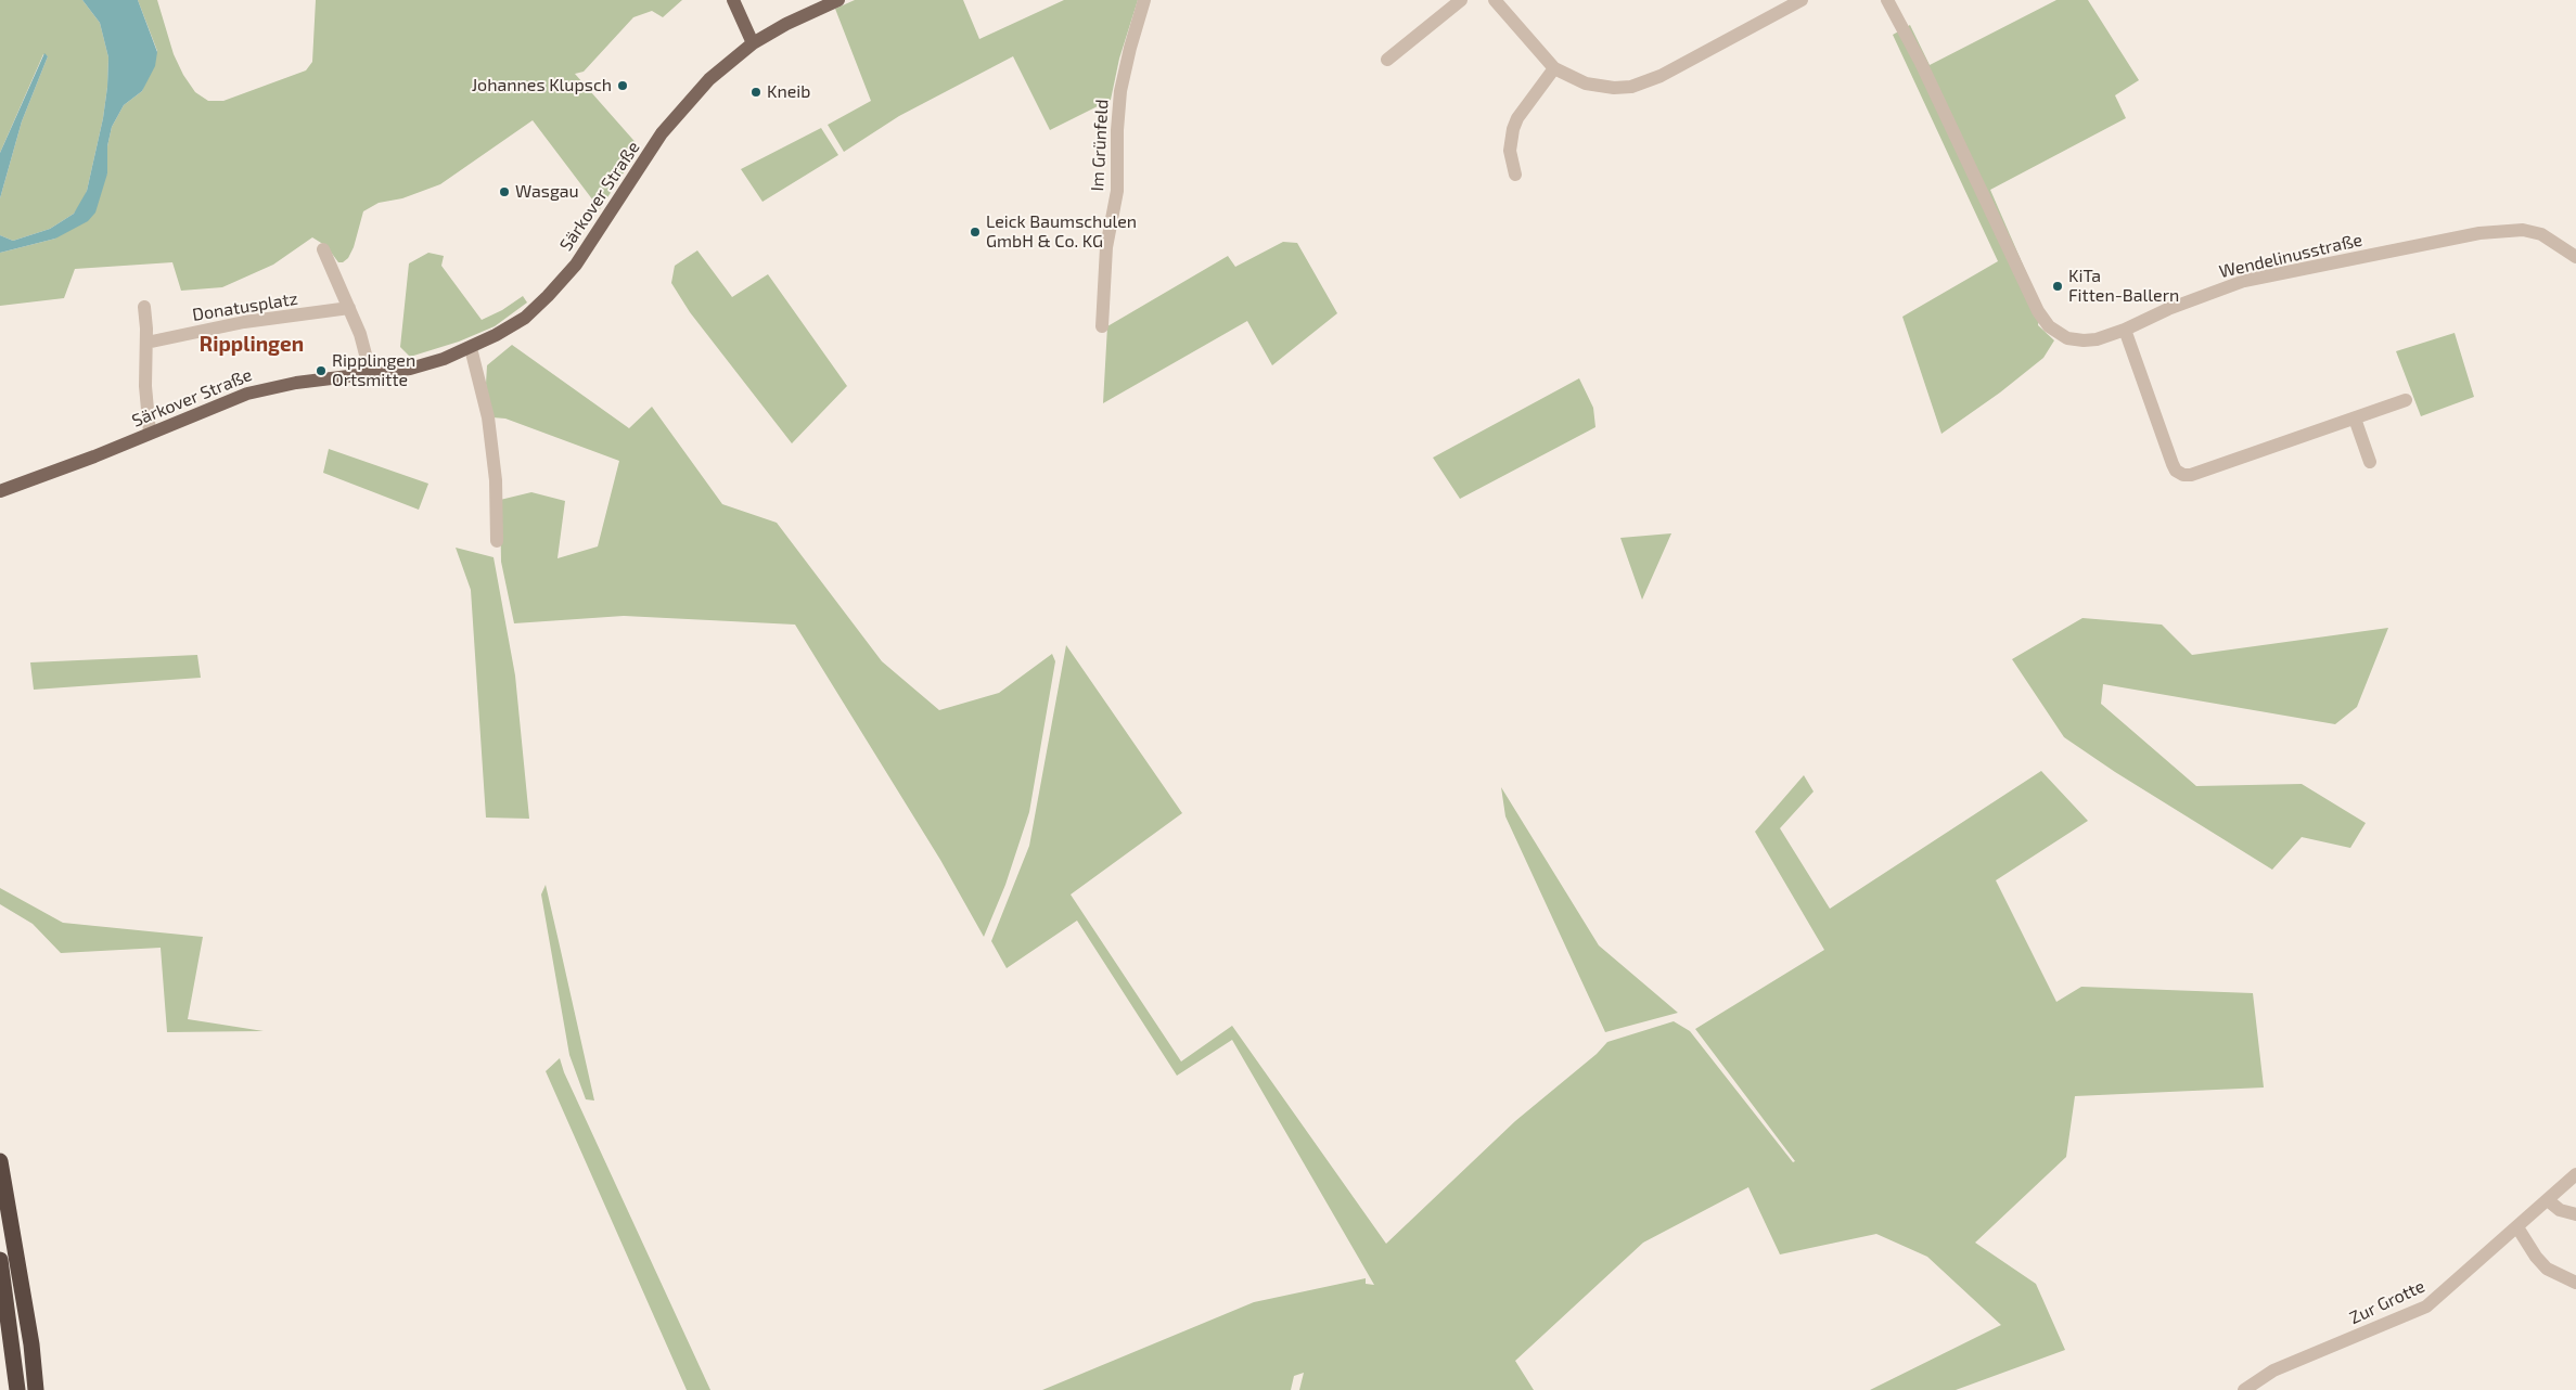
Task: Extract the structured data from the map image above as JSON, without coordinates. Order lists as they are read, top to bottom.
{
  "streets": {
    "main road": ["Särkover Straße"],
    "street": [
      "Im Grünfeld",
      "Wendelinusstraße",
      "Donatusplatz",
      "Zur Grotte"
    ]
  },
  "districts": ["Ripplingen"],
  "places": [
    "Johannes Klupsch",
    "Kneib",
    "Wasgau",
    "Leick Baumschulen GmbH & Co. KG",
    "KiTa Fitten-Ballern",
    "Ripplingen Ortsmitte"
  ]
}
